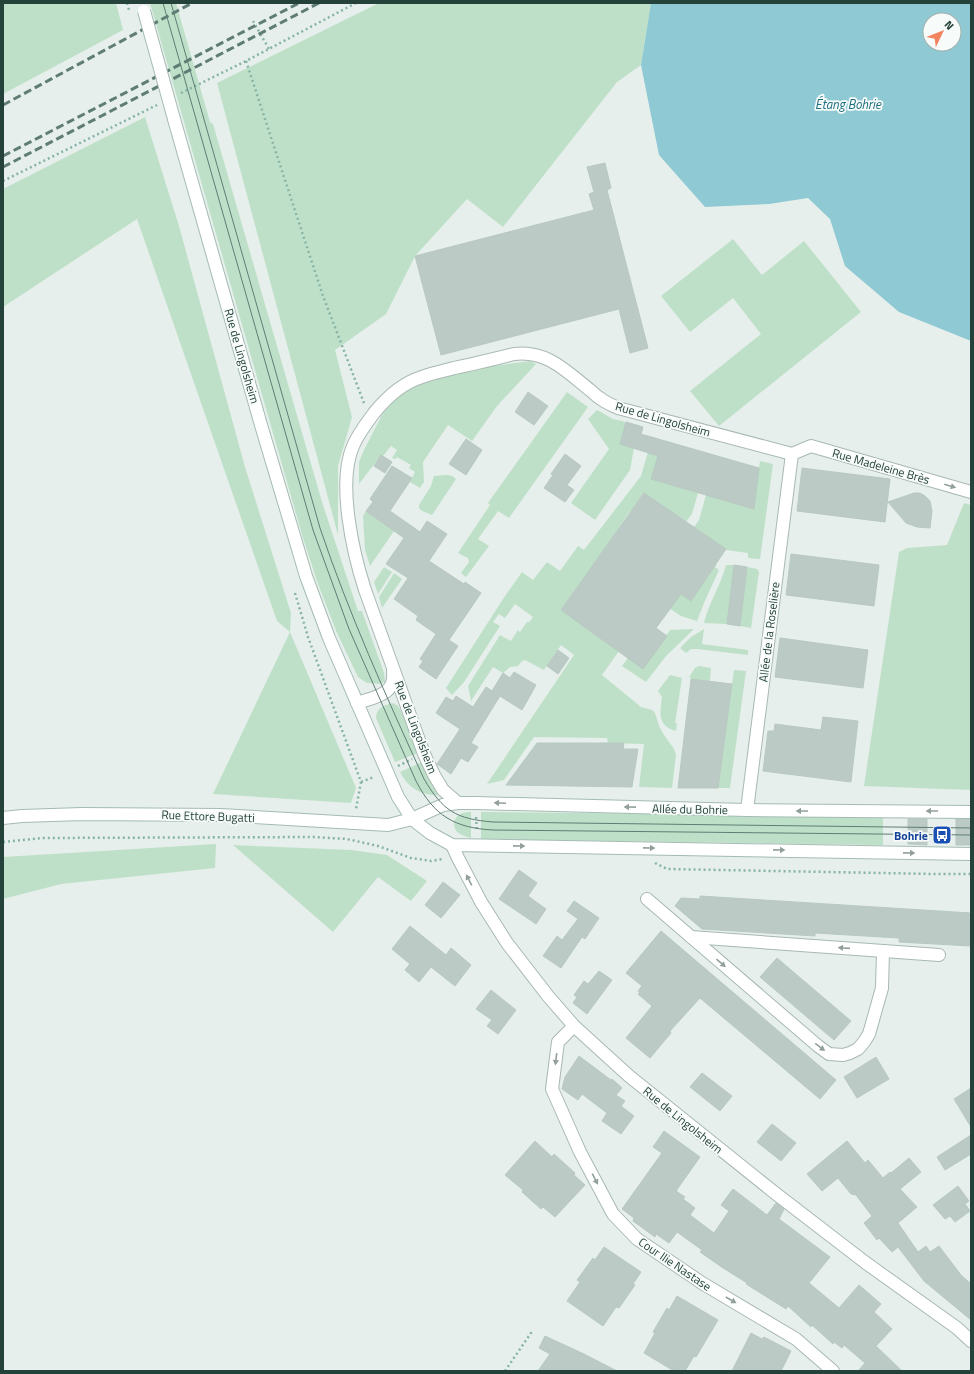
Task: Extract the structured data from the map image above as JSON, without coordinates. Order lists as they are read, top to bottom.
{
  "streets": {
    "street": [
      "Rue de Lingolsheim",
      "Rue Madeleine Brès",
      "Allée de la Roselière",
      "Allée du Bohrie",
      "Rue Ettore Bugatti",
      "Cour Ilie Nastase"
    ]
  },
  "crossings": [
    ["Rue de Lingolsheim", "Rue Madeleine Brès"],
    ["Rue de Lingolsheim", "Allée de la Roselière"],
    ["Rue de Lingolsheim", "Allée du Bohrie"],
    ["Rue de Lingolsheim", "Rue Ettore Bugatti"],
    ["Rue de Lingolsheim", "Cour Ilie Nastase"],
    ["Rue Madeleine Brès", "Allée de la Roselière"],
    ["Allée de la Roselière", "Allée du Bohrie"],
    ["Allée du Bohrie", "Rue Ettore Bugatti"]
  ],
  "one_way": ["Rue Madeleine Brès", "Cour Ilie Nastase"],
  "water": ["Étang Bohrie"],
  "places": {
    "bus stop": ["Bohrie"]
  },
  "north": "top right"
}
